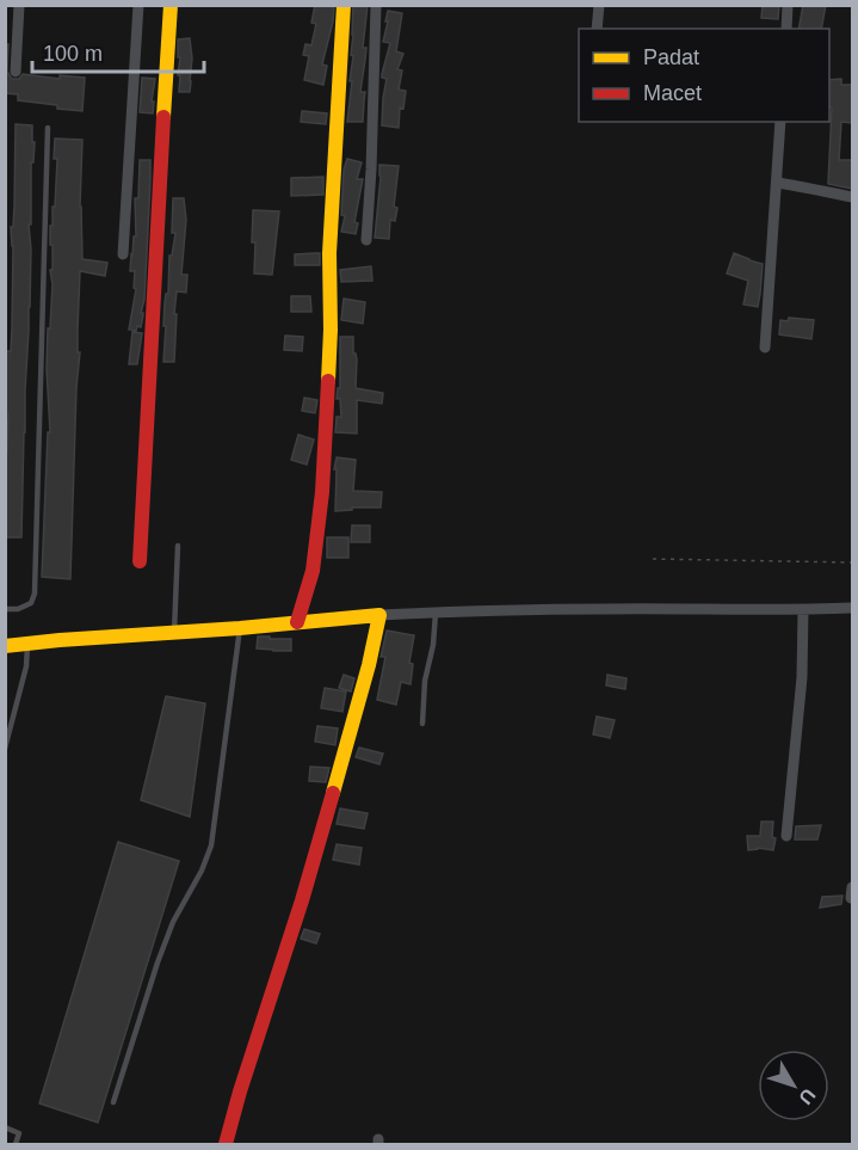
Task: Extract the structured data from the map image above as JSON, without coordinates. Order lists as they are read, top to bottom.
{
  "legend": ["Padat", "Macet"],
  "scale_bar": "100 m",
  "north": "bottom right"
}
